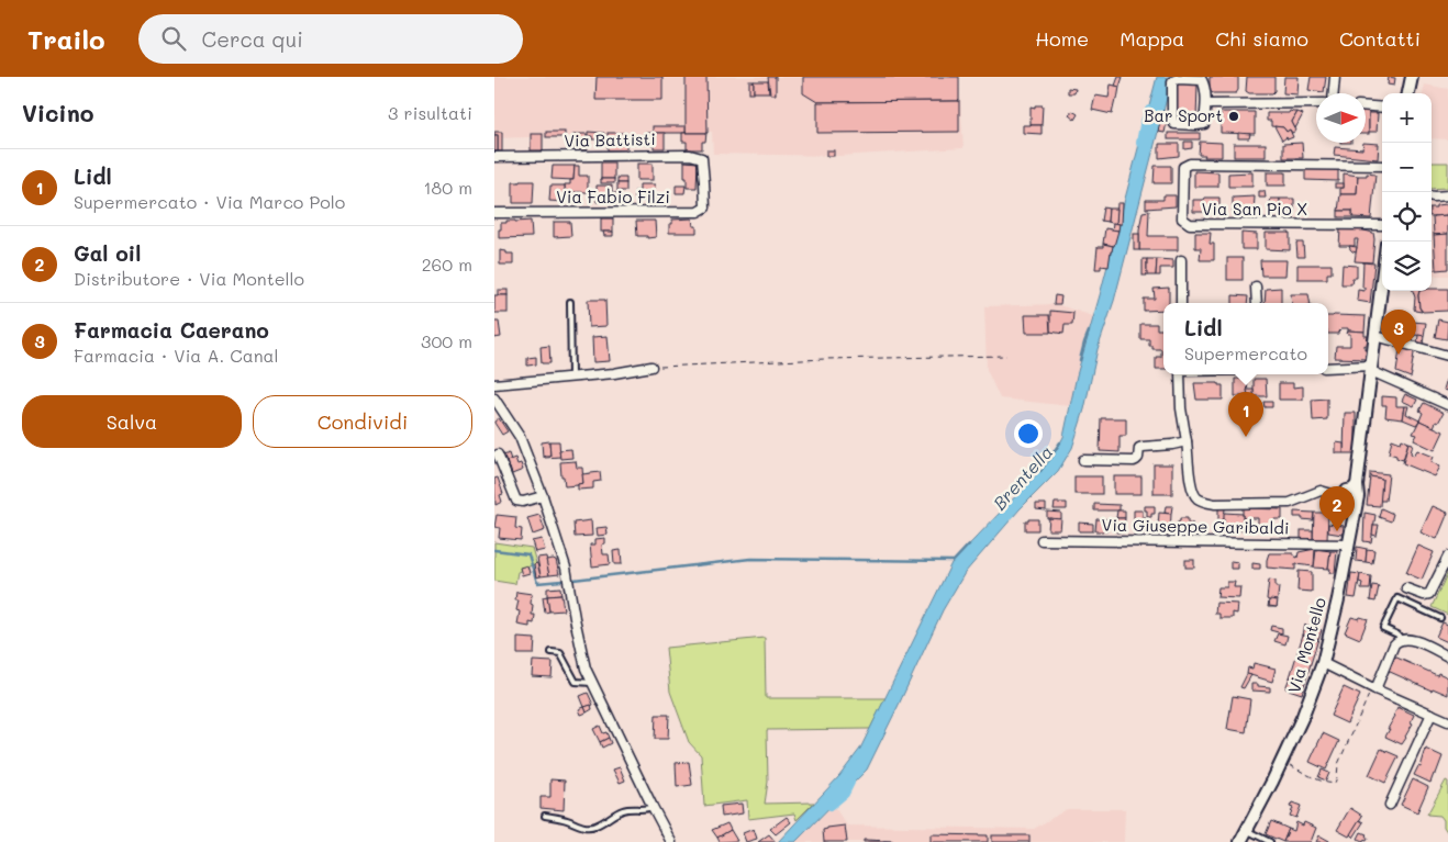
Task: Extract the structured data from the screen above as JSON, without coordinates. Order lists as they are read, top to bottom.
{
  "streets": {
    "main road": ["Via Montello"],
    "street": [
      "Via Battisti",
      "Via Fabio Filzi",
      "Via San Pio X",
      "Via Giuseppe Garibaldi"
    ]
  },
  "crossings": [
    ["Via Battisti", "Via Fabio Filzi"],
    ["Via Giuseppe Garibaldi", "Via Montello"]
  ],
  "water": ["Brentella"],
  "places": ["Bar Sport"],
  "north": "right",
  "page": {
    "header": "Trailo",
    "search": "Cerca qui",
    "nav": [
      "Home",
      "Mappa",
      "Chi siamo",
      "Contatti"
    ],
    "heading": ["Vicino", "3 risultati"],
    "map_buttons": ["+", "−"],
    "list": [
      {
        "mark": "1",
        "name": "Lidl",
        "note": "Supermercato · Via Marco Polo",
        "value": "180 m"
      },
      {
        "mark": "2",
        "name": "Gal oil",
        "note": "Distributore · Via Montello",
        "value": "260 m"
      },
      {
        "mark": "3",
        "name": "Farmacia Caerano",
        "note": "Farmacia · Via A. Canal",
        "value": "300 m"
      }
    ],
    "popup": ["Lidl", "Supermercato"],
    "pins": ["3", "1", "2"],
    "buttons": ["Salva", "Condividi"]
  }
}
